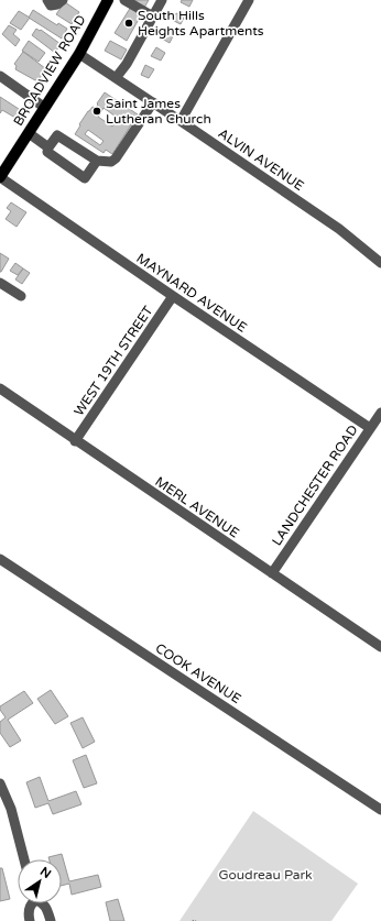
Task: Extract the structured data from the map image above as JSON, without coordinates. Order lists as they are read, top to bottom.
{
  "streets": {
    "main road": ["BROADVIEW ROAD"],
    "street": [
      "ALVIN AVENUE",
      "MAYNARD AVENUE",
      "WEST 19TH STREET",
      "LANDCHESTER ROAD",
      "MERL AVENUE",
      "COOK AVENUE"
    ]
  },
  "crossings": [
    ["BROADVIEW ROAD", "ALVIN AVENUE"],
    ["BROADVIEW ROAD", "MAYNARD AVENUE"],
    ["MAYNARD AVENUE", "WEST 19TH STREET"],
    ["MAYNARD AVENUE", "LANDCHESTER ROAD"],
    ["WEST 19TH STREET", "MERL AVENUE"],
    ["LANDCHESTER ROAD", "MERL AVENUE"]
  ],
  "parks": ["Goudreau Park"],
  "places": ["South Hills Heights Apartments", "Saint James Lutheran Church"],
  "north": "top right"
}
